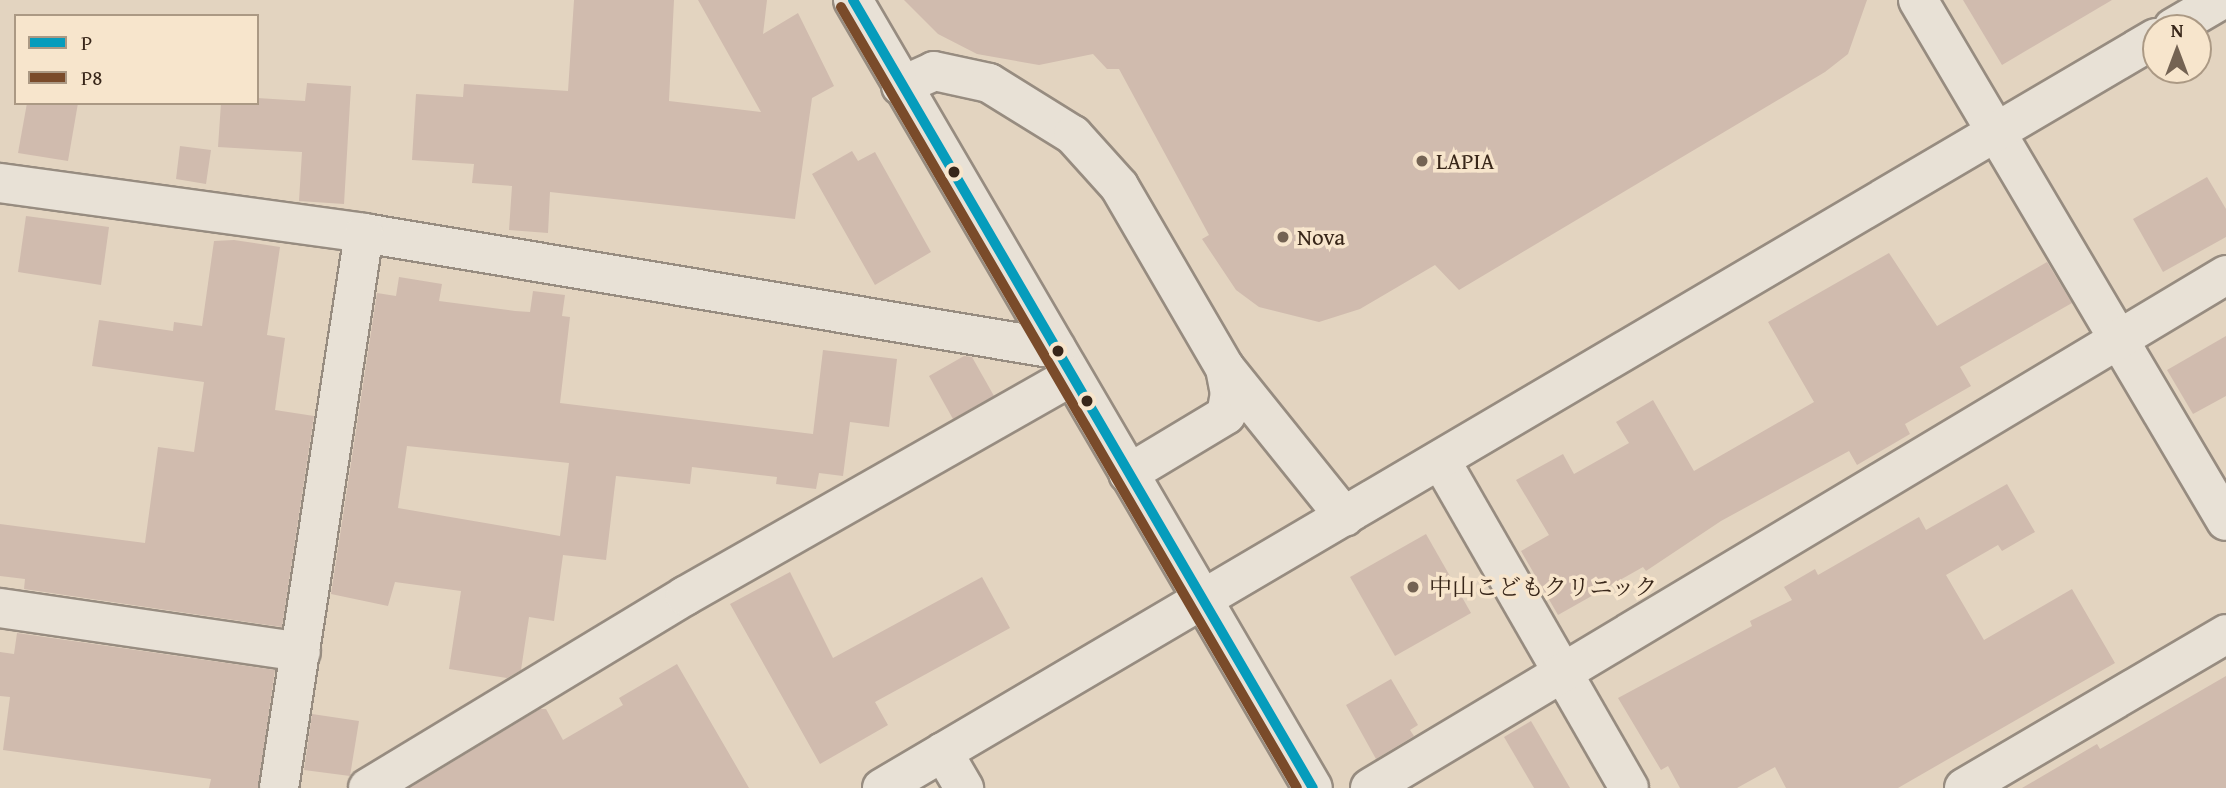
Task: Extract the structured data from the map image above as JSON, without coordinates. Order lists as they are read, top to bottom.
{
  "places": ["LAPIA", "Nova", "中山こどもクリニック"],
  "lines": ["transit line P", "transit line P8"],
  "legend": ["P", "P8"],
  "north": "top"
}
